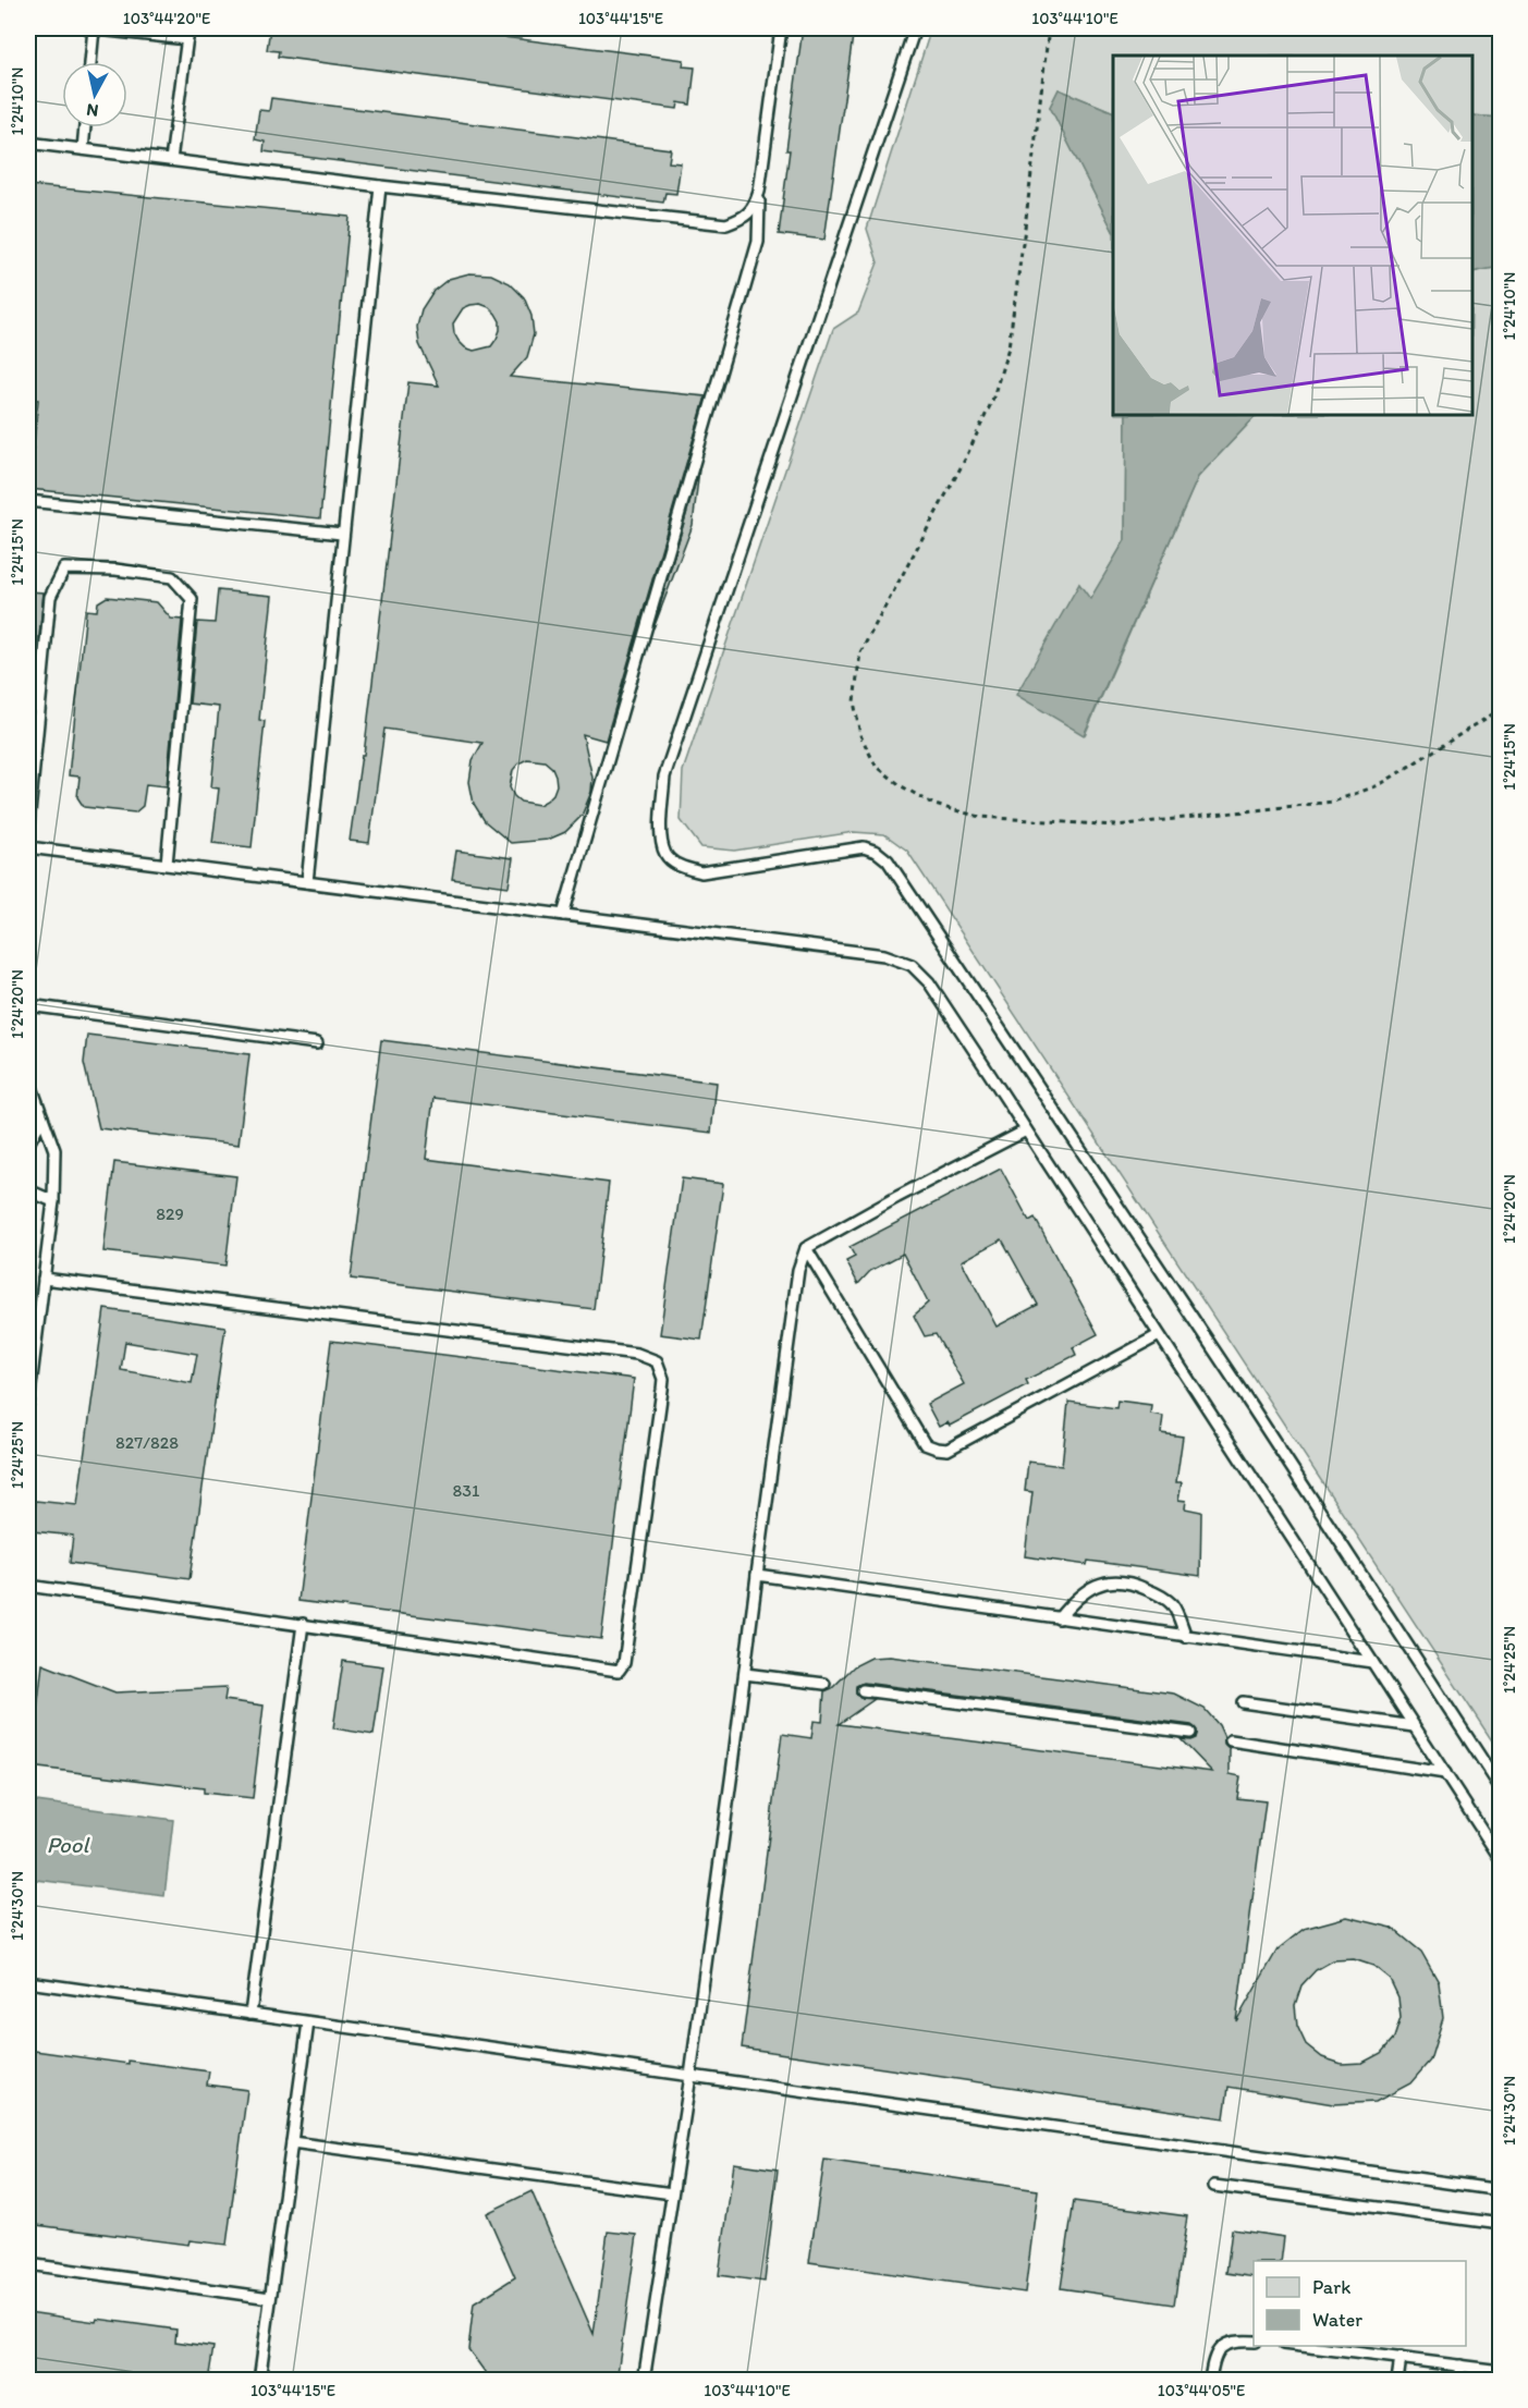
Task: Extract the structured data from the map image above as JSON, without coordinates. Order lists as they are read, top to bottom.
{
  "water": ["Pool"],
  "house_numbers": ["829", "827/828", "831"],
  "legend": ["Park", "Water"],
  "north": "bottom",
  "coordinates": [
    "103°44'20\"E",
    "103°44'15\"E",
    "103°44'10\"E",
    "1°24'10\"N",
    "1°24'15\"N",
    "1°24'20\"N",
    "1°24'25\"N",
    "1°24'30\"N",
    "103°44'05\"E"
  ]
}
